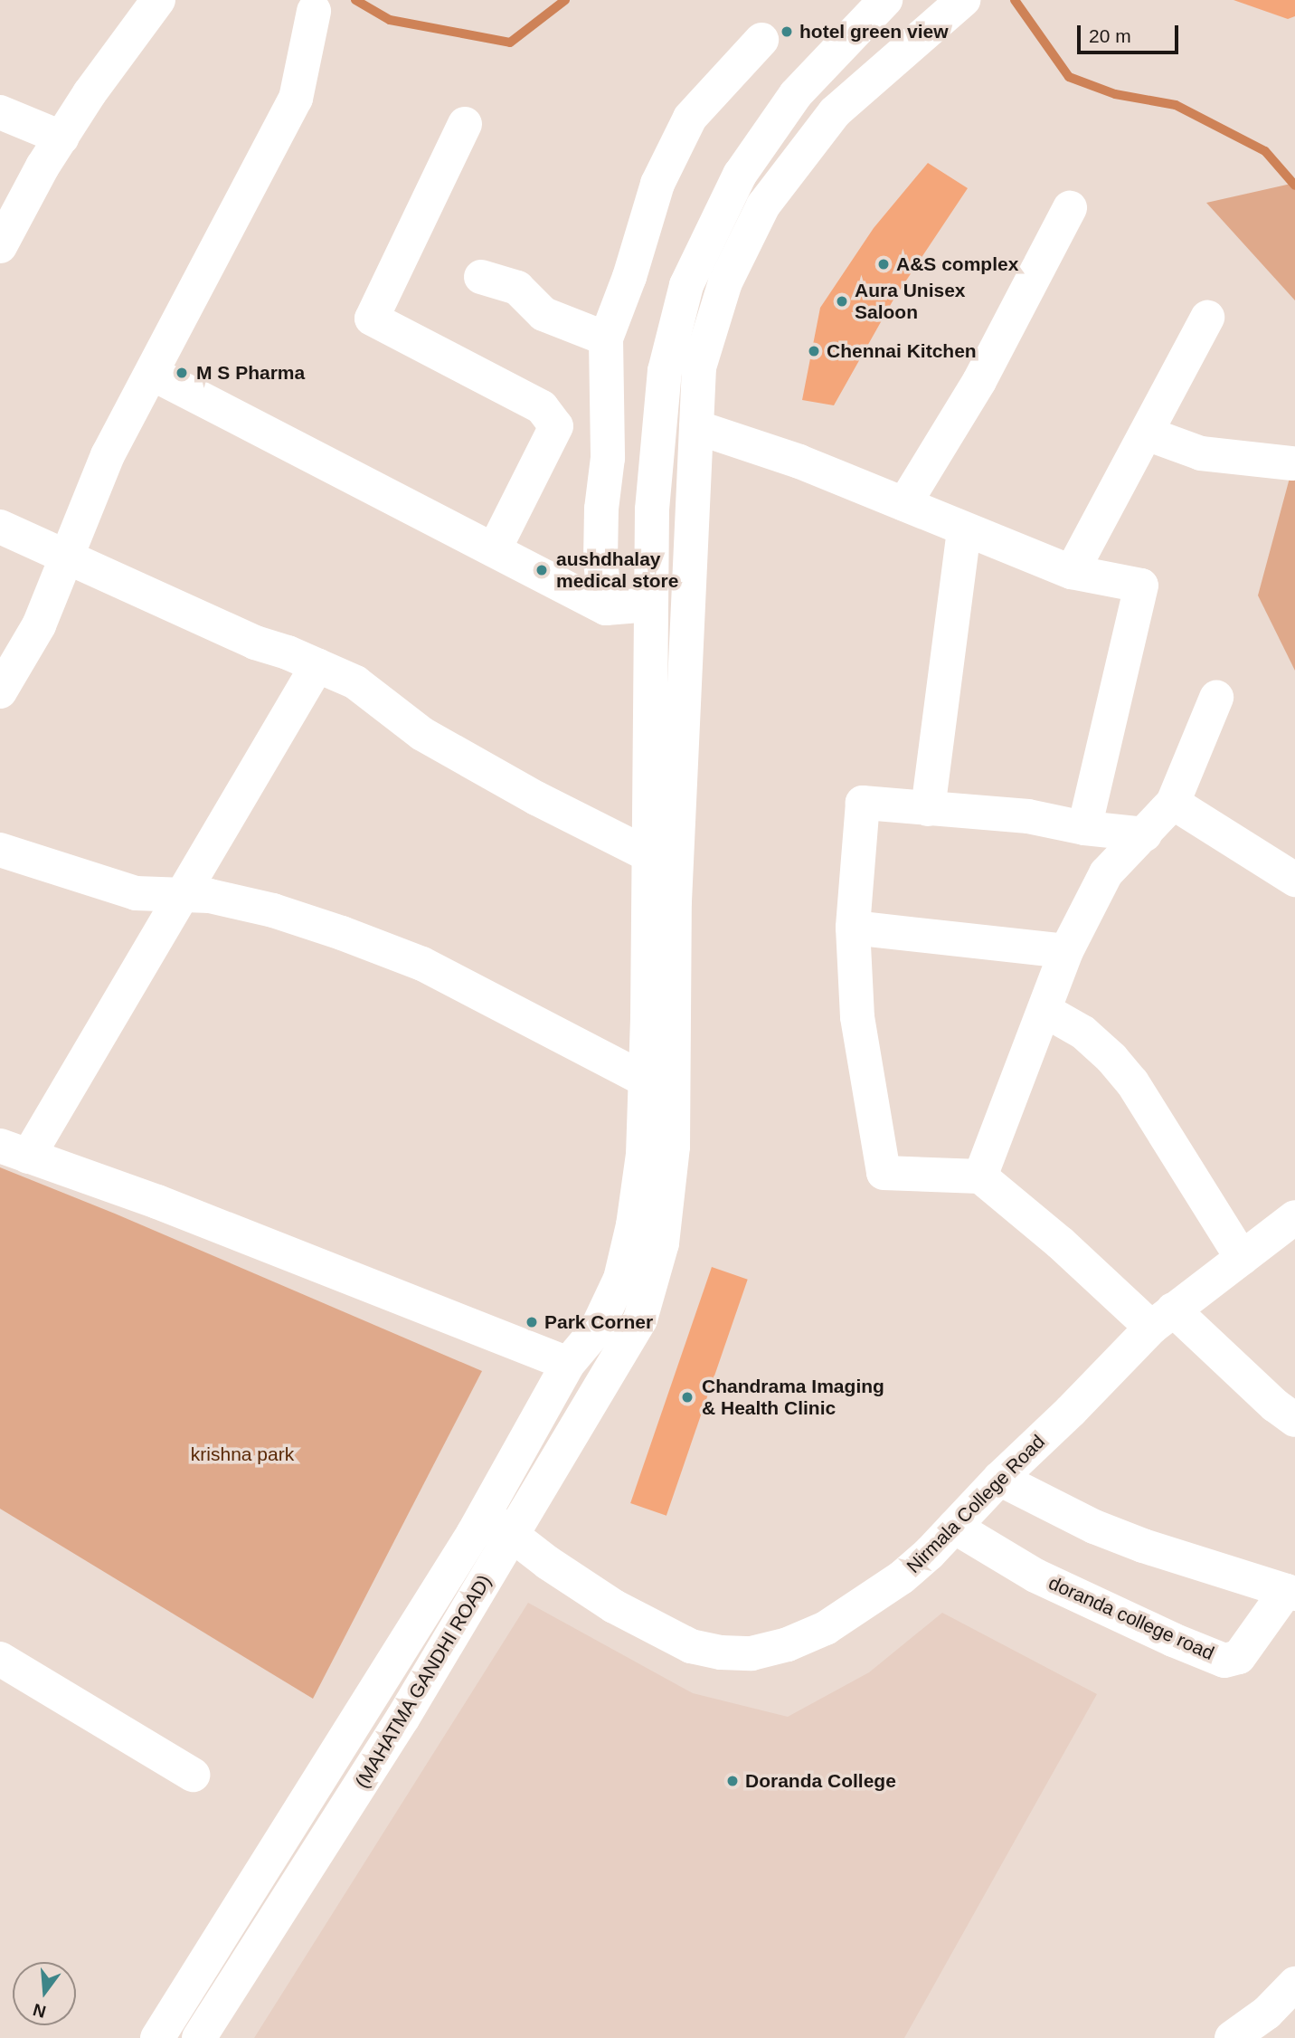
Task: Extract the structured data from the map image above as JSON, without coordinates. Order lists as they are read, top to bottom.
{
  "streets": {
    "street": ["Nirmala College Road", "doranda college road", "(MAHATMA GANDHI ROAD)"]
  },
  "crossings": [
    ["Nirmala College Road", "doranda college road"],
    ["Nirmala College Road", "(MAHATMA GANDHI ROAD)"]
  ],
  "parks": ["krishna park"],
  "places": [
    "hotel green view",
    "A&S complex",
    "Aura Unisex Saloon",
    "Chennai Kitchen",
    "M S Pharma",
    "aushdhalay medical store",
    "Park Corner",
    "Chandrama Imaging & Health Clinic",
    "Doranda College"
  ],
  "scale_bar": "20 m",
  "north": "bottom"
}
